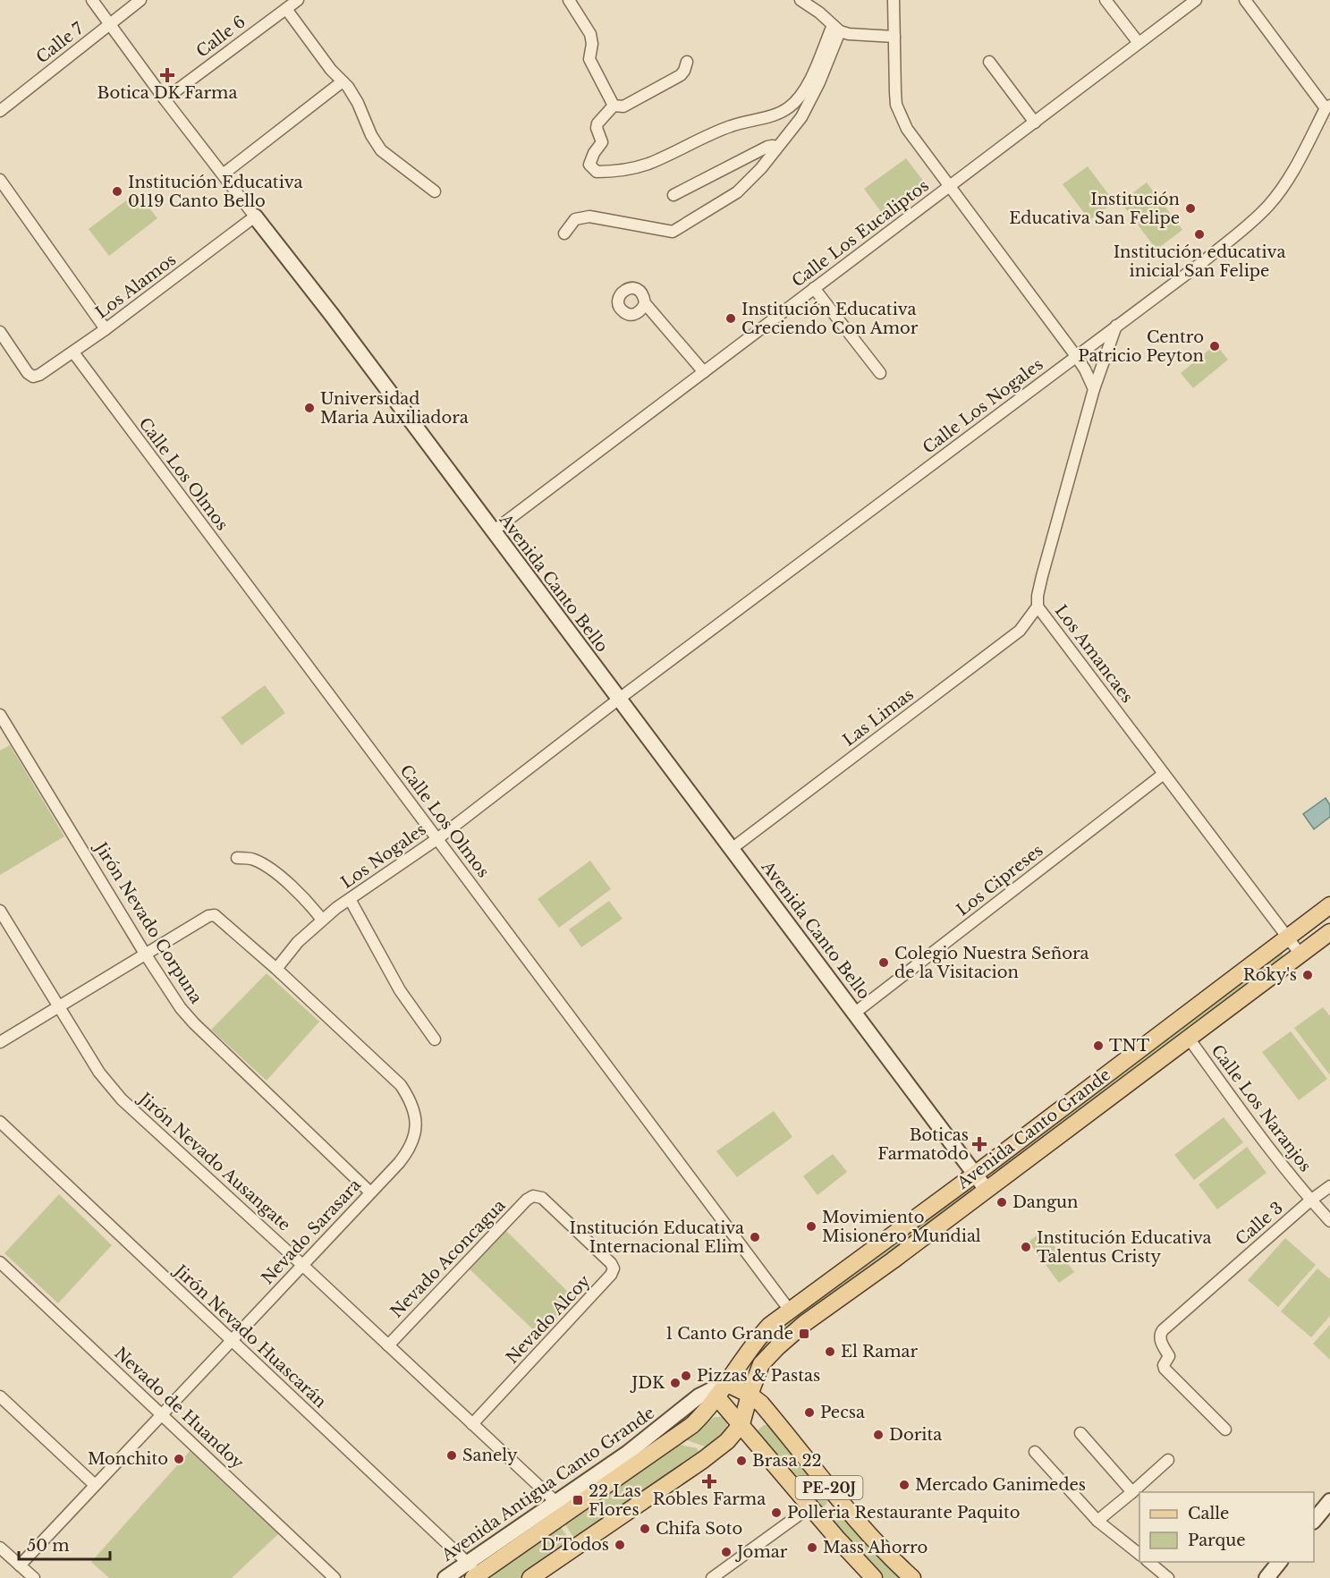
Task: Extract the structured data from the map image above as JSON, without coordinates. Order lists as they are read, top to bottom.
{
  "streets": {
    "main road": ["Avenida Canto Grande", "PE-20J"],
    "street": [
      "Calle 6",
      "Calle 7",
      "Calle Los Eucaliptos",
      "Los Alamos",
      "Calle Los Nogales",
      "Calle Los Olmos",
      "Avenida Canto Bello",
      "Los Amancaes",
      "Las Limas",
      "Los Nogales",
      "Los Cipreses",
      "Jirón Nevado Corpuna",
      "Calle Los Naranjos",
      "Jirón Nevado Ausangate",
      "Calle 3",
      "Nevado Sarasara",
      "Nevado Aconcagua",
      "Nevado Alcoy",
      "Jirón Nevado Huascarán",
      "Nevado de Huandoy",
      "Avenida Antigua Canto Grande"
    ]
  },
  "crossings": [
    ["Calle 6", "Avenida Canto Bello"],
    ["Calle 7", "Avenida Canto Bello"],
    ["Calle Los Eucaliptos", "Avenida Canto Bello"],
    ["Los Alamos", "Calle Los Olmos"],
    ["Los Alamos", "Avenida Canto Bello"],
    ["Calle Los Nogales", "Avenida Canto Bello"],
    ["Calle Los Nogales", "Los Amancaes"],
    ["Calle Los Nogales", "Los Nogales"],
    ["Calle Los Olmos", "Los Nogales"],
    ["Calle Los Olmos", "Avenida Canto Grande"],
    ["Avenida Canto Bello", "Las Limas"],
    ["Avenida Canto Bello", "Los Nogales"],
    ["Avenida Canto Bello", "Los Cipreses"],
    ["Avenida Canto Bello", "Avenida Canto Grande"],
    ["Los Amancaes", "Las Limas"],
    ["Los Amancaes", "Los Cipreses"],
    ["Los Amancaes", "Avenida Canto Grande"],
    ["Los Nogales", "Nevado Sarasara"],
    ["Jirón Nevado Corpuna", "Nevado Sarasara"],
    ["Calle Los Naranjos", "Avenida Canto Grande"],
    ["Calle Los Naranjos", "Calle 3"],
    ["Avenida Canto Grande", "Jirón Nevado Ausangate"],
    ["Avenida Canto Grande", "Jirón Nevado Huascarán"],
    ["Avenida Canto Grande", "Avenida Antigua Canto Grande"],
    ["Avenida Canto Grande", "PE-20J"],
    ["Jirón Nevado Ausangate", "Nevado Sarasara"],
    ["Jirón Nevado Ausangate", "Nevado Aconcagua"],
    ["Jirón Nevado Ausangate", "Nevado Alcoy"],
    ["Jirón Nevado Ausangate", "Avenida Antigua Canto Grande"],
    ["Nevado Sarasara", "Jirón Nevado Huascarán"],
    ["Nevado Sarasara", "Nevado de Huandoy"],
    ["Nevado Aconcagua", "Nevado Alcoy"],
    ["Jirón Nevado Huascarán", "Avenida Antigua Canto Grande"]
  ],
  "places": {
    "health": ["Botica DK Farma", "Boticas Farmatodo", "Robles Farma"],
    "other": [
      "Institución Educativa 0119 Canto Bello",
      "Institución Educativa San Felipe",
      "Institución educativa inicial San Felipe",
      "Institución Educativa Creciendo Con Amor",
      "Centro Patricio Peyton",
      "Universidad Maria Auxiliadora",
      "Colegio Nuestra Señora de la Visitacion",
      "Roky's",
      "TNT",
      "Dangun",
      "Movimiento Misionero Mundial",
      "Institución Educativa Internacional Elim",
      "Institución Educativa Talentus Cristy",
      "El Ramar",
      "Pizzas & Pastas",
      "JDK",
      "Pecsa",
      "Dorita",
      "Sanely",
      "Monchito",
      "Brasa 22",
      "Mercado Ganimedes",
      "Polleria Restaurante Paquito",
      "Chifa Soto",
      "D'Todos",
      "Mass Ahorro",
      "Jomar"
    ],
    "transit": ["1 Canto Grande", "22 Las Flores"]
  },
  "legend": ["Calle", "Parque"],
  "scale_bar": "50 m"
}
